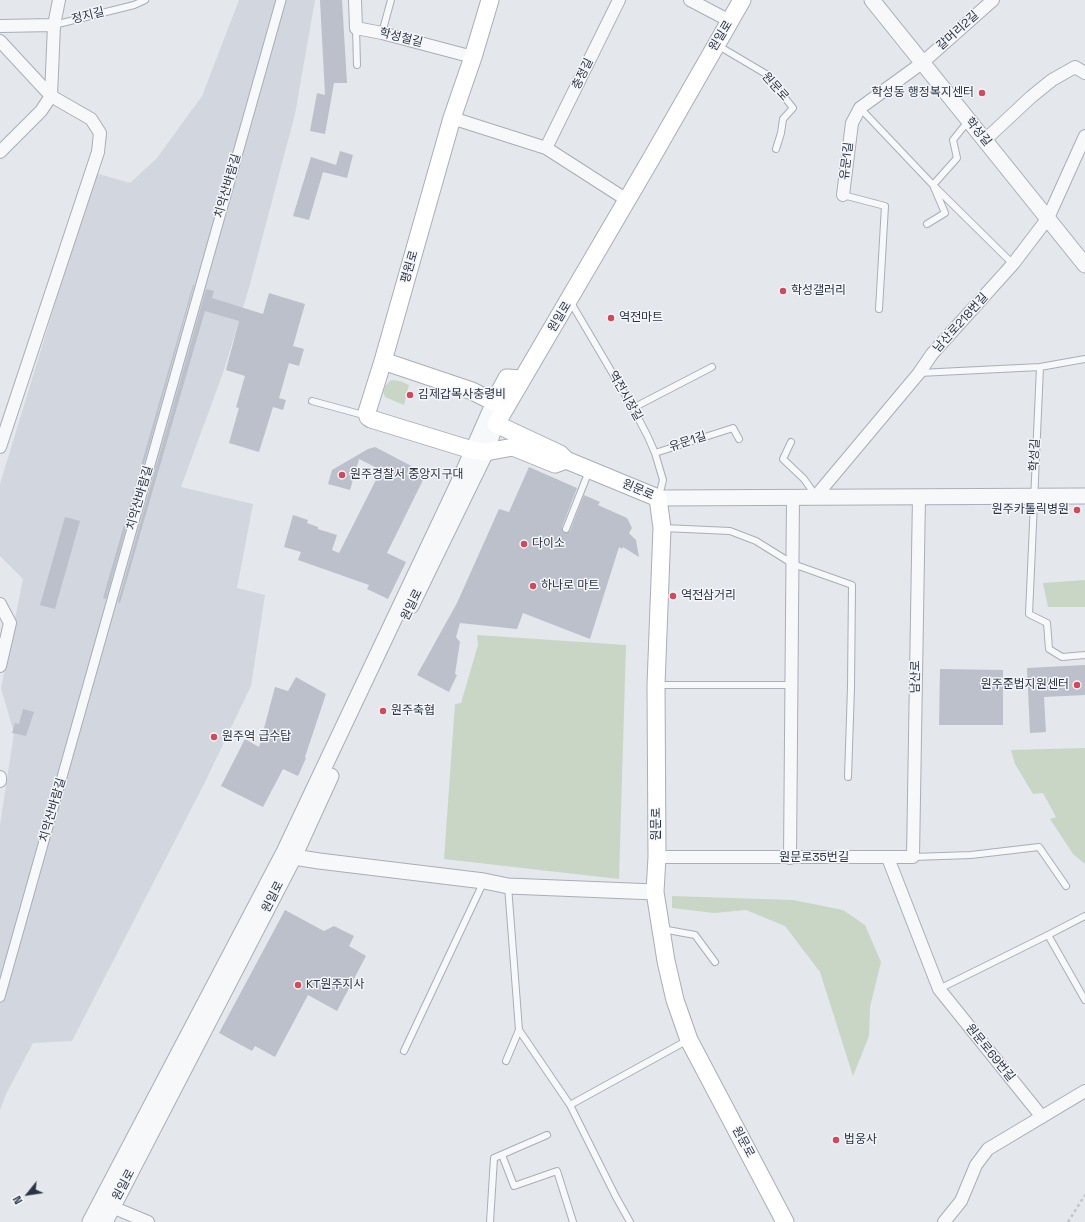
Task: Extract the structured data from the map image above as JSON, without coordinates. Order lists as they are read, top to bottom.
{
  "streets": {
    "main road": ["원일로", "원문로", "평원로"],
    "street": [
      "갈머리2길",
      "학성철길",
      "충정길",
      "학성길",
      "유문1길",
      "치악산바람길",
      "남산로218번길",
      "남산로",
      "원문로35번길",
      "원문로69번길"
    ],
    "lane": ["정지길", "역전시장길"]
  },
  "crossings": [
    ["갈머리2길", "학성길"],
    ["갈머리2길", "유문1길"],
    ["원일로", "원문로"],
    ["원일로", "역전시장길"],
    ["학성철길", "평원로"],
    ["원문로", "역전시장길"],
    ["원문로", "원문로35번길"],
    ["학성길", "유문1길"],
    ["학성길", "남산로218번길"],
    ["유문1길", "역전시장길"],
    ["남산로", "원문로35번길"],
    ["원문로35번길", "원문로69번길"]
  ],
  "places": [
    "학성동 행정복지센터",
    "학성갤러리",
    "역전마트",
    "김제갑목사충령비",
    "원주경찰서 중앙지구대",
    "원주카톨릭병원",
    "다이소",
    "하나로 마트",
    "역전삼거리",
    "원주준법지원센터",
    "원주축협",
    "원주역 급수탑",
    "KT원주지사",
    "법웅사"
  ],
  "north": "bottom left"
}
